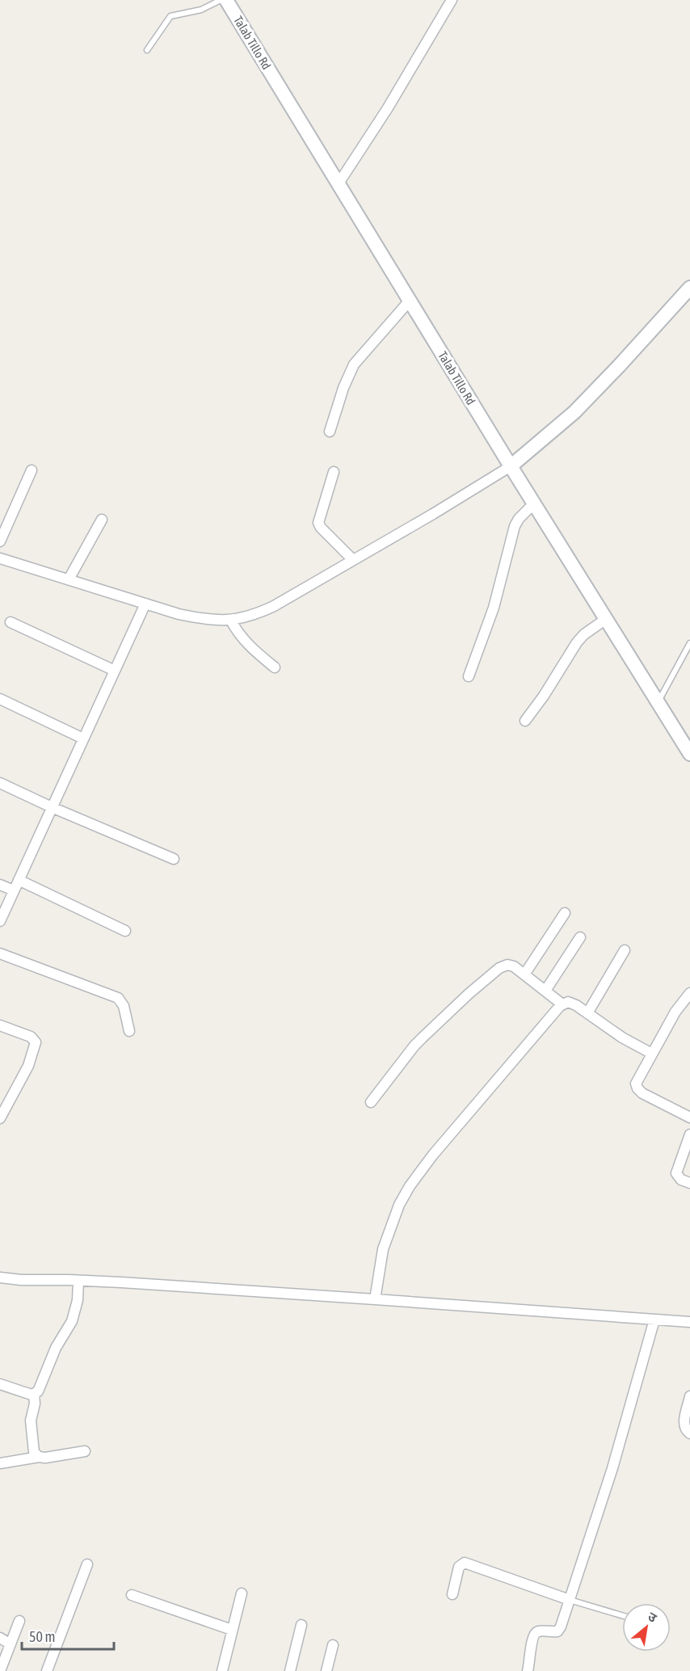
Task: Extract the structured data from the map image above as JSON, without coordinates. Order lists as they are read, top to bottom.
{
  "streets": {
    "main road": ["Talab Tillo Rd"]
  },
  "scale_bar": "50 m",
  "north": "top right"
}
